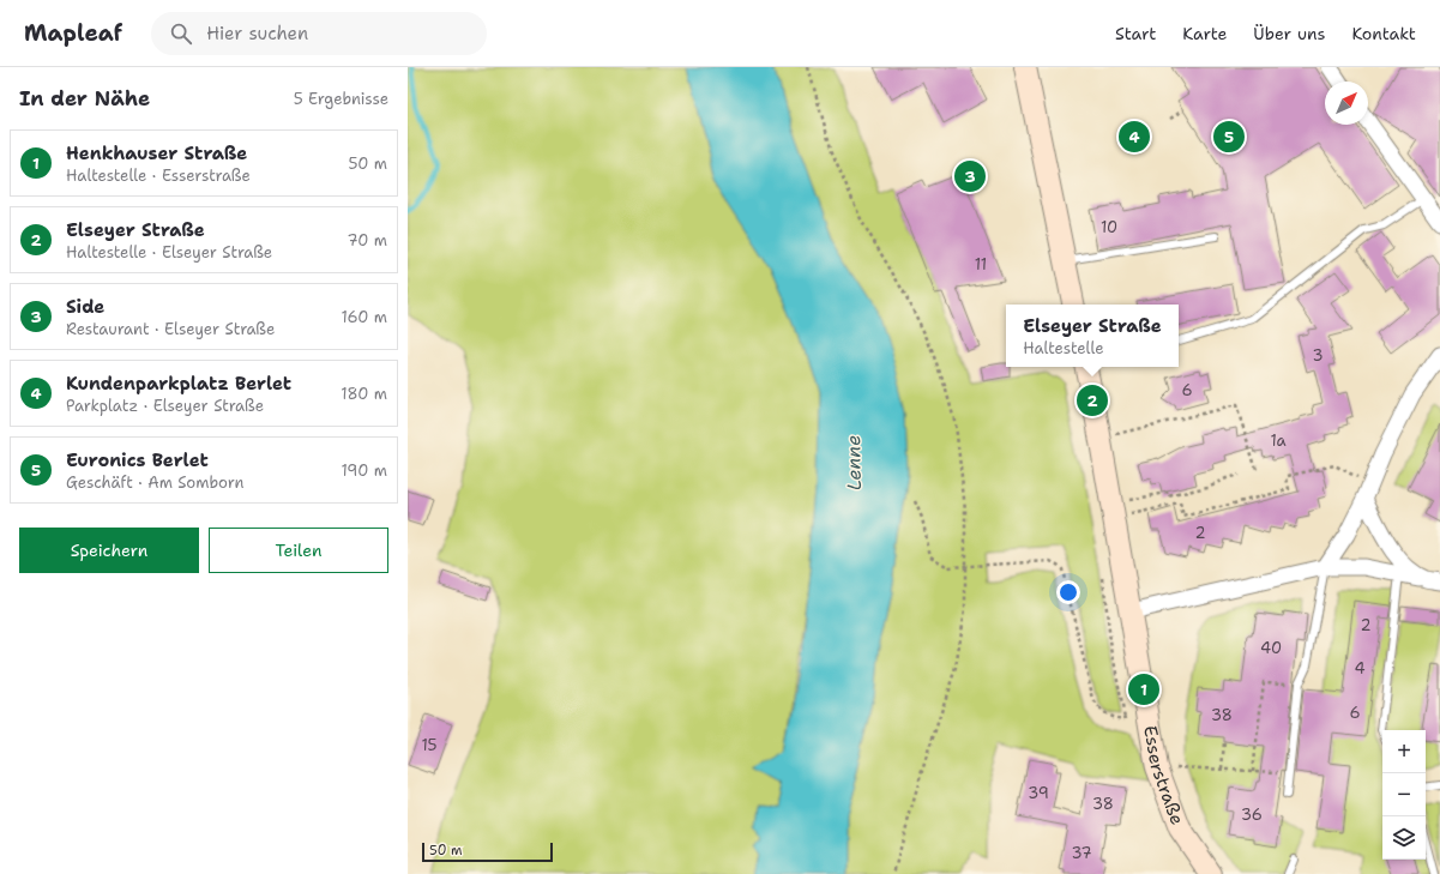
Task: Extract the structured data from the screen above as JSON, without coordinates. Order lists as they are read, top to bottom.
{
  "streets": {
    "main road": ["Esserstraße"]
  },
  "water": ["Lenne"],
  "house_numbers": [
    "10",
    "11",
    "3",
    "6",
    "1a",
    "2",
    "2",
    "40",
    "4",
    "6",
    "38",
    "15",
    "39",
    "38",
    "36",
    "37"
  ],
  "scale_bar": "50 m",
  "north": "top right",
  "page": {
    "header": "Mapleaf",
    "search": "Hier suchen",
    "nav": [
      "Start",
      "Karte",
      "Über uns",
      "Kontakt"
    ],
    "heading": ["In der Nähe", "5 Ergebnisse"],
    "pins": [
      "4",
      "5",
      "3",
      "2",
      "1"
    ],
    "list": [
      {
        "mark": "1",
        "name": "Henkhauser Straße",
        "note": "Haltestelle · Esserstraße",
        "value": "50 m"
      },
      {
        "mark": "2",
        "name": "Elseyer Straße",
        "note": "Haltestelle · Elseyer Straße",
        "value": "70 m"
      },
      {
        "mark": "3",
        "name": "Side",
        "note": "Restaurant · Elseyer Straße",
        "value": "160 m"
      },
      {
        "mark": "4",
        "name": "Kundenparkplatz Berlet",
        "note": "Parkplatz · Elseyer Straße",
        "value": "180 m"
      },
      {
        "mark": "5",
        "name": "Euronics Berlet",
        "note": "Geschäft · Am Somborn",
        "value": "190 m"
      }
    ],
    "popup": ["Elseyer Straße", "Haltestelle"],
    "buttons": ["Speichern", "Teilen"],
    "map_buttons": ["+", "−"],
    "scale": "50 m"
  }
}
